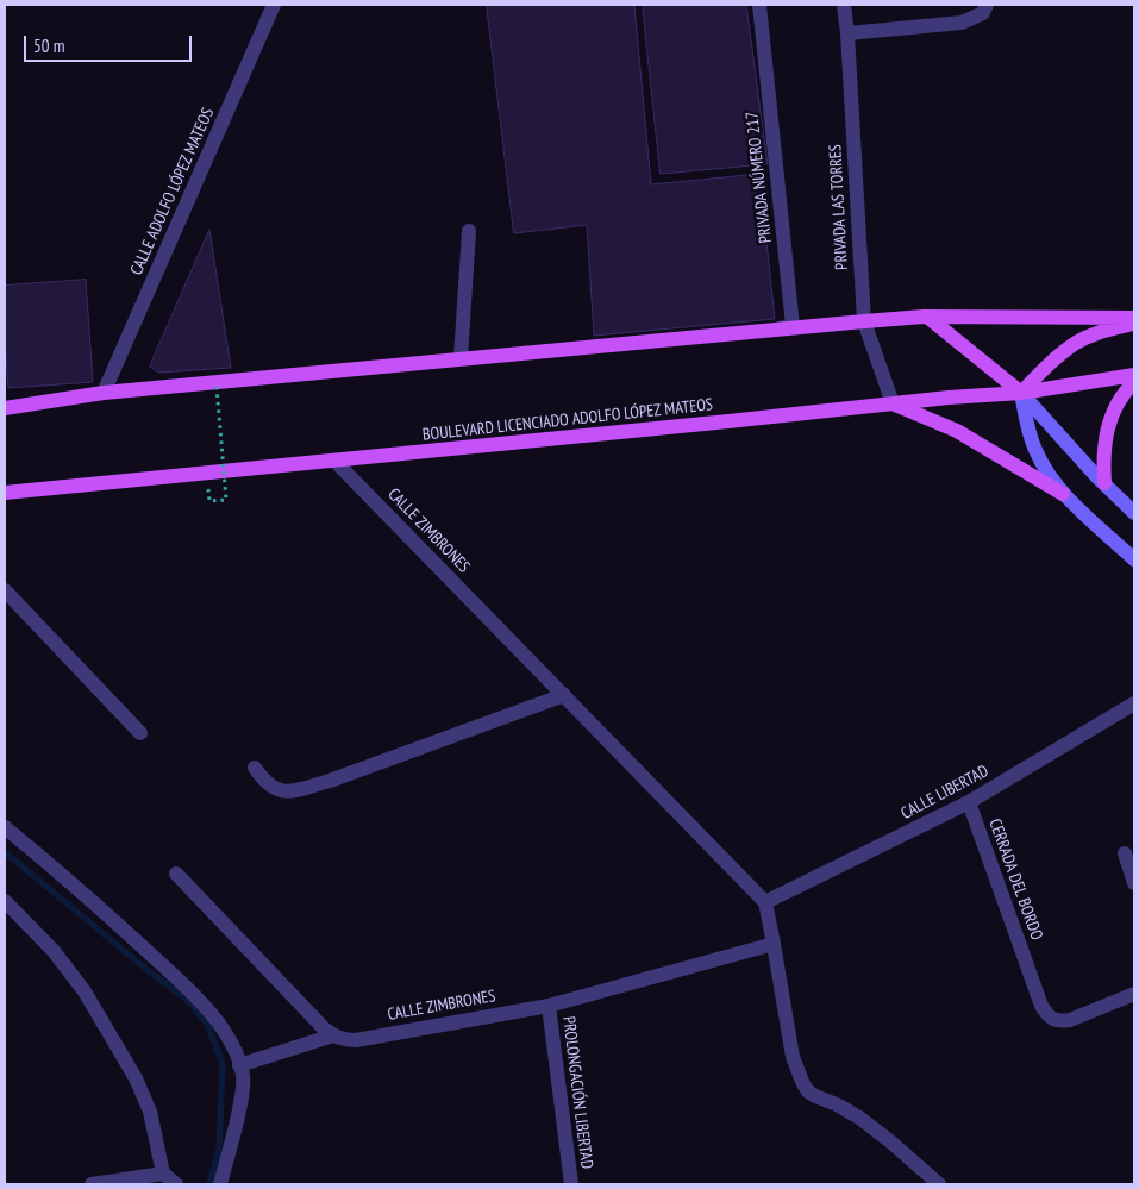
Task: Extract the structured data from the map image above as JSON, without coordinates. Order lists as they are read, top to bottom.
{
  "streets": {
    "main road": ["BOULEVARD LICENCIADO ADOLFO LÓPEZ MATEOS"],
    "street": [
      "PRIVADA NÚMERO 217",
      "CALLE ADOLFO LÓPEZ MATEOS",
      "PRIVADA LAS TORRES",
      "CALLE ZIMBRONES",
      "CALLE LIBERTAD",
      "CERRADA DEL BORDO",
      "PROLONGACIÓN LIBERTAD"
    ]
  },
  "crossings": [
    ["PRIVADA LAS TORRES", "BOULEVARD LICENCIADO ADOLFO LÓPEZ MATEOS"],
    ["BOULEVARD LICENCIADO ADOLFO LÓPEZ MATEOS", "CALLE ZIMBRONES"],
    ["CALLE ZIMBRONES", "CALLE LIBERTAD"],
    ["CALLE ZIMBRONES", "PROLONGACIÓN LIBERTAD"],
    ["CALLE LIBERTAD", "CERRADA DEL BORDO"]
  ],
  "scale_bar": "50 m"
}
